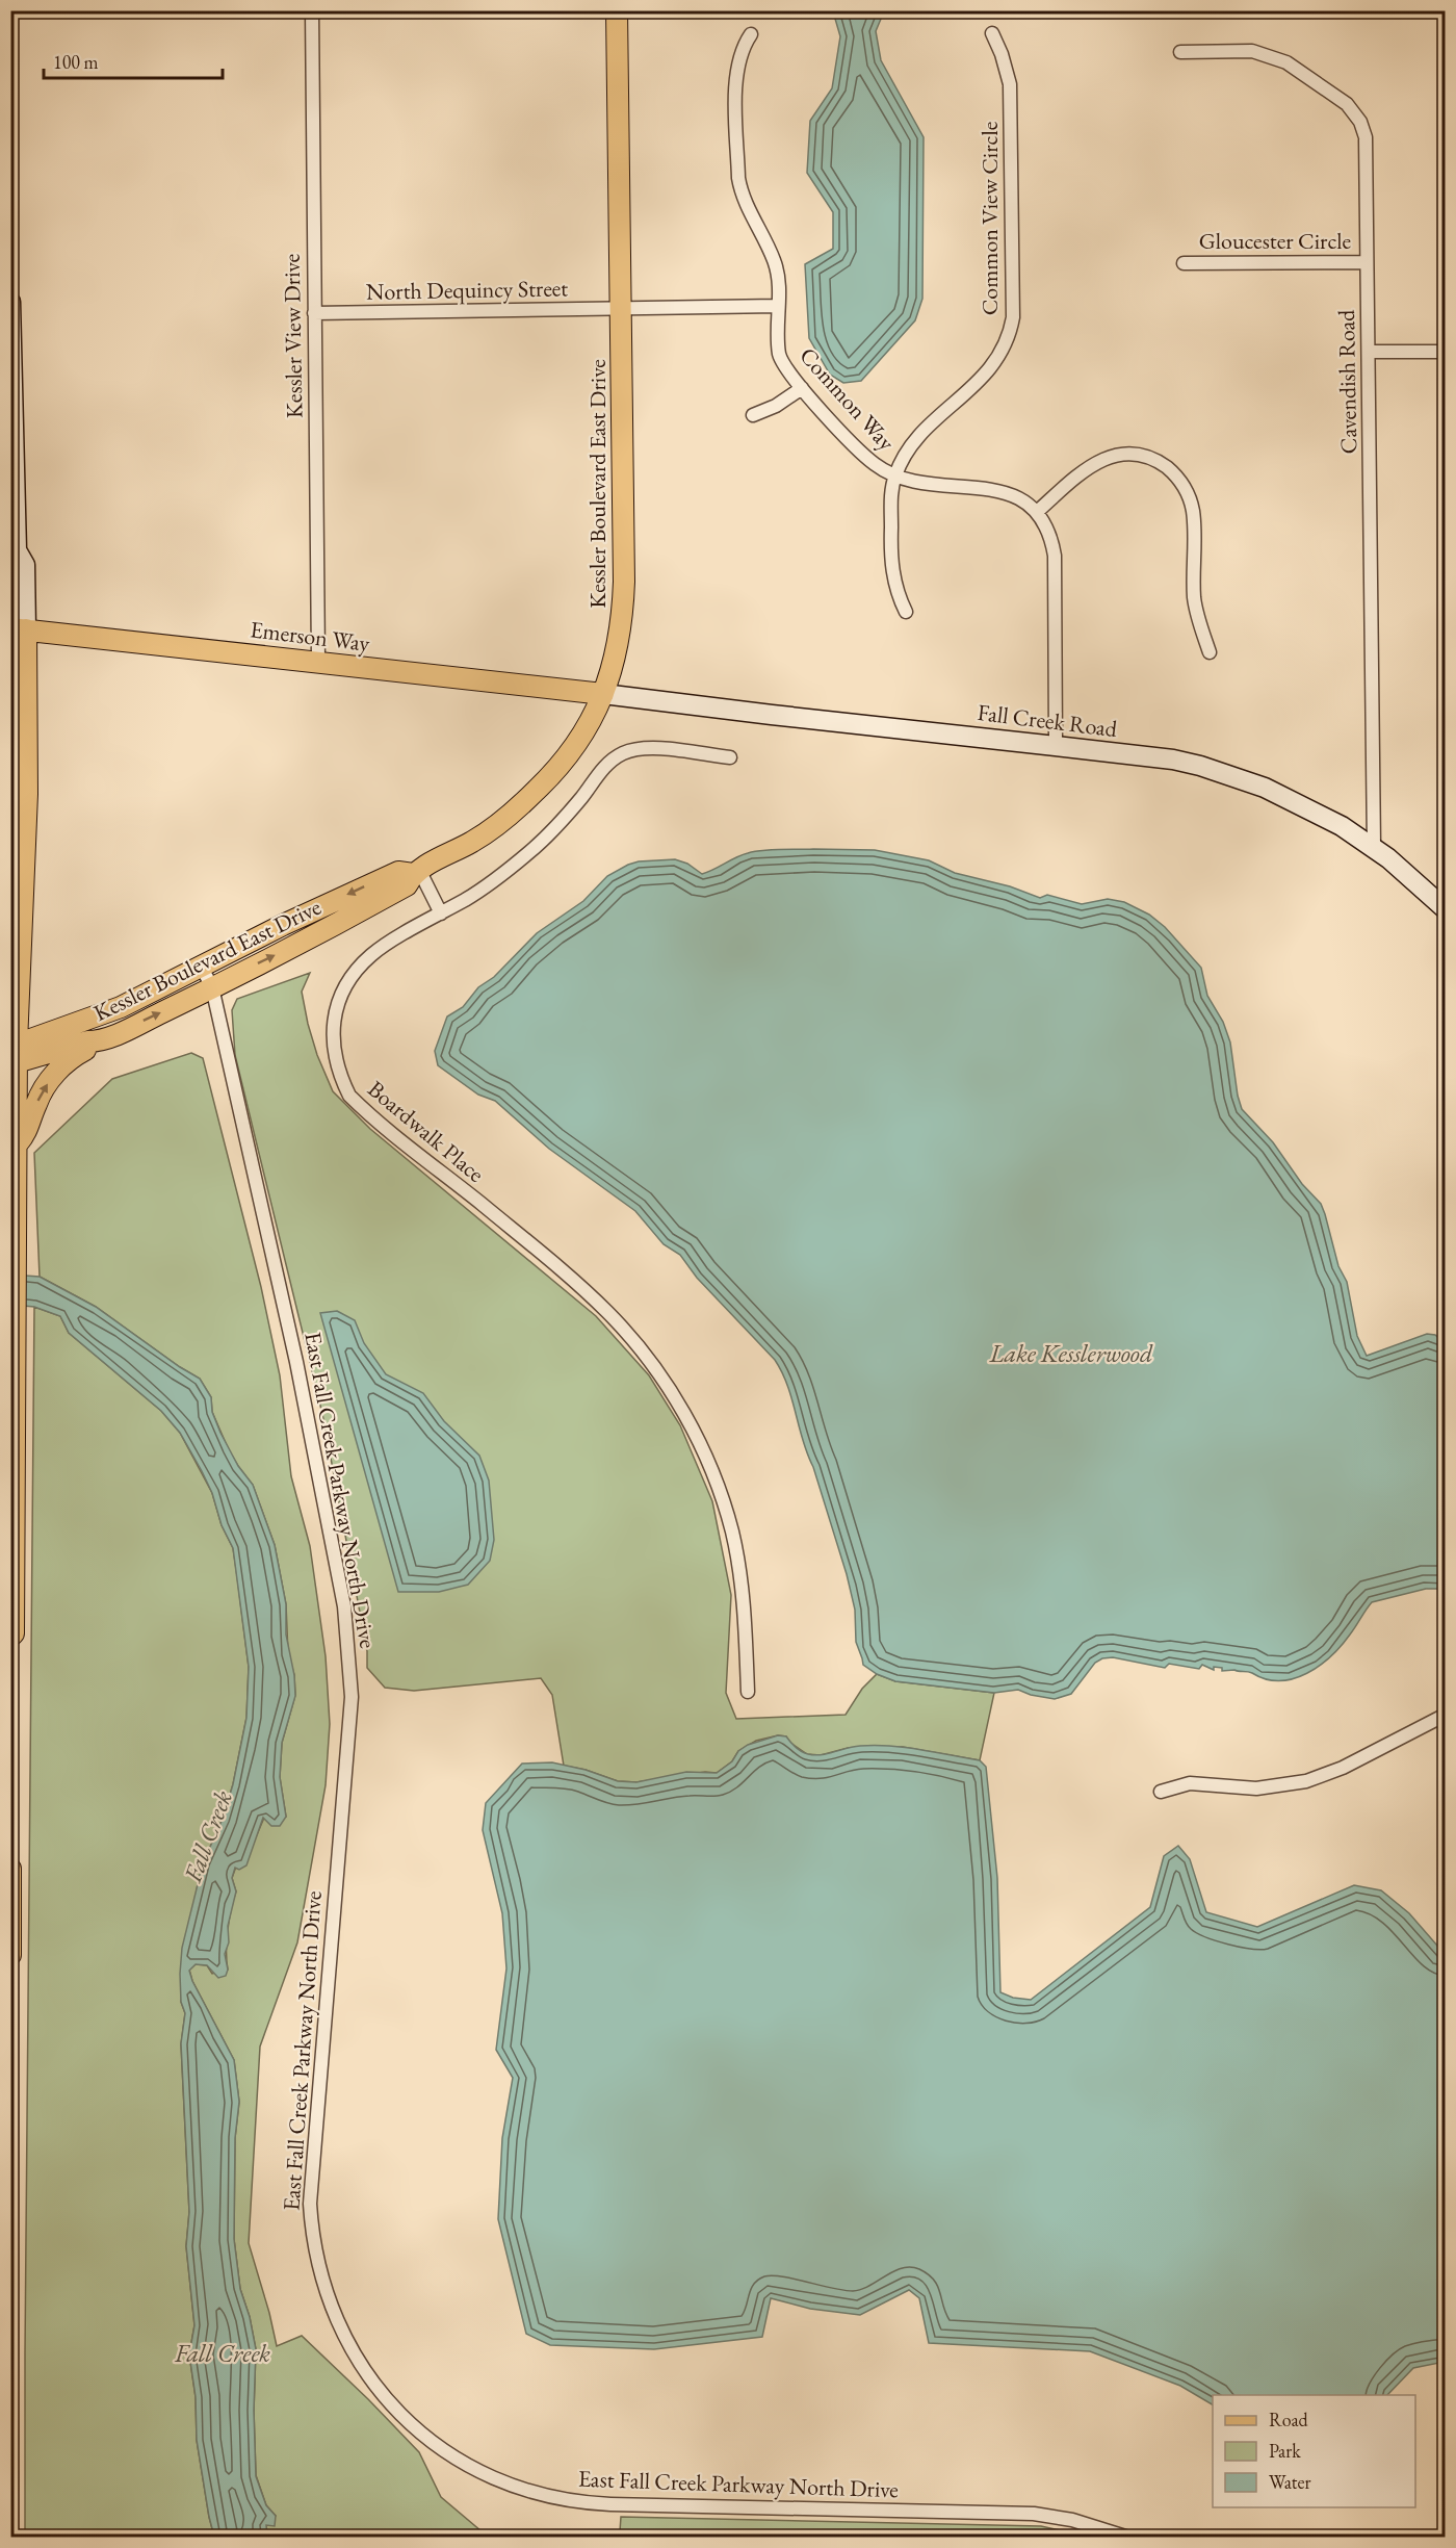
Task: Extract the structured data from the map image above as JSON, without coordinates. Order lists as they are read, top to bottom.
{
  "streets": {
    "main road": ["Kessler Boulevard East Drive", "Emerson Way", "Fall Creek Road"],
    "street": [
      "Common View Circle",
      "Gloucester Circle",
      "North Dequincy Street",
      "Kessler View Drive",
      "Cavendish Road",
      "Common Way",
      "Boardwalk Place",
      "East Fall Creek Parkway North Drive"
    ]
  },
  "crossings": [
    ["Common View Circle", "Common Way"],
    ["Gloucester Circle", "Cavendish Road"],
    ["North Dequincy Street", "Kessler View Drive"],
    ["North Dequincy Street", "Common Way"],
    ["North Dequincy Street", "Kessler Boulevard East Drive"],
    ["Kessler View Drive", "Emerson Way"],
    ["Cavendish Road", "Fall Creek Road"],
    ["Kessler Boulevard East Drive", "Emerson Way"],
    ["Kessler Boulevard East Drive", "Fall Creek Road"],
    ["Kessler Boulevard East Drive", "East Fall Creek Parkway North Drive"],
    ["Emerson Way", "Fall Creek Road"]
  ],
  "water": ["Lake Kesslerwood", "Fall Creek"],
  "legend": ["Road", "Park", "Water"],
  "scale_bar": "100 m"
}
